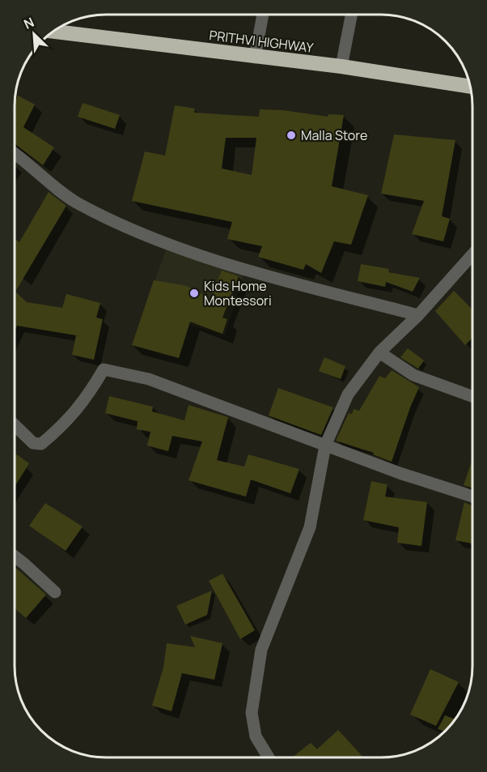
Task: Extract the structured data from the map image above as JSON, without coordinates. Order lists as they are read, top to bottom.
{
  "streets": {
    "highway": ["PRITHVI HIGHWAY"]
  },
  "places": ["Malla Store", "Kids Home Montessori"],
  "north": "top left"
}
